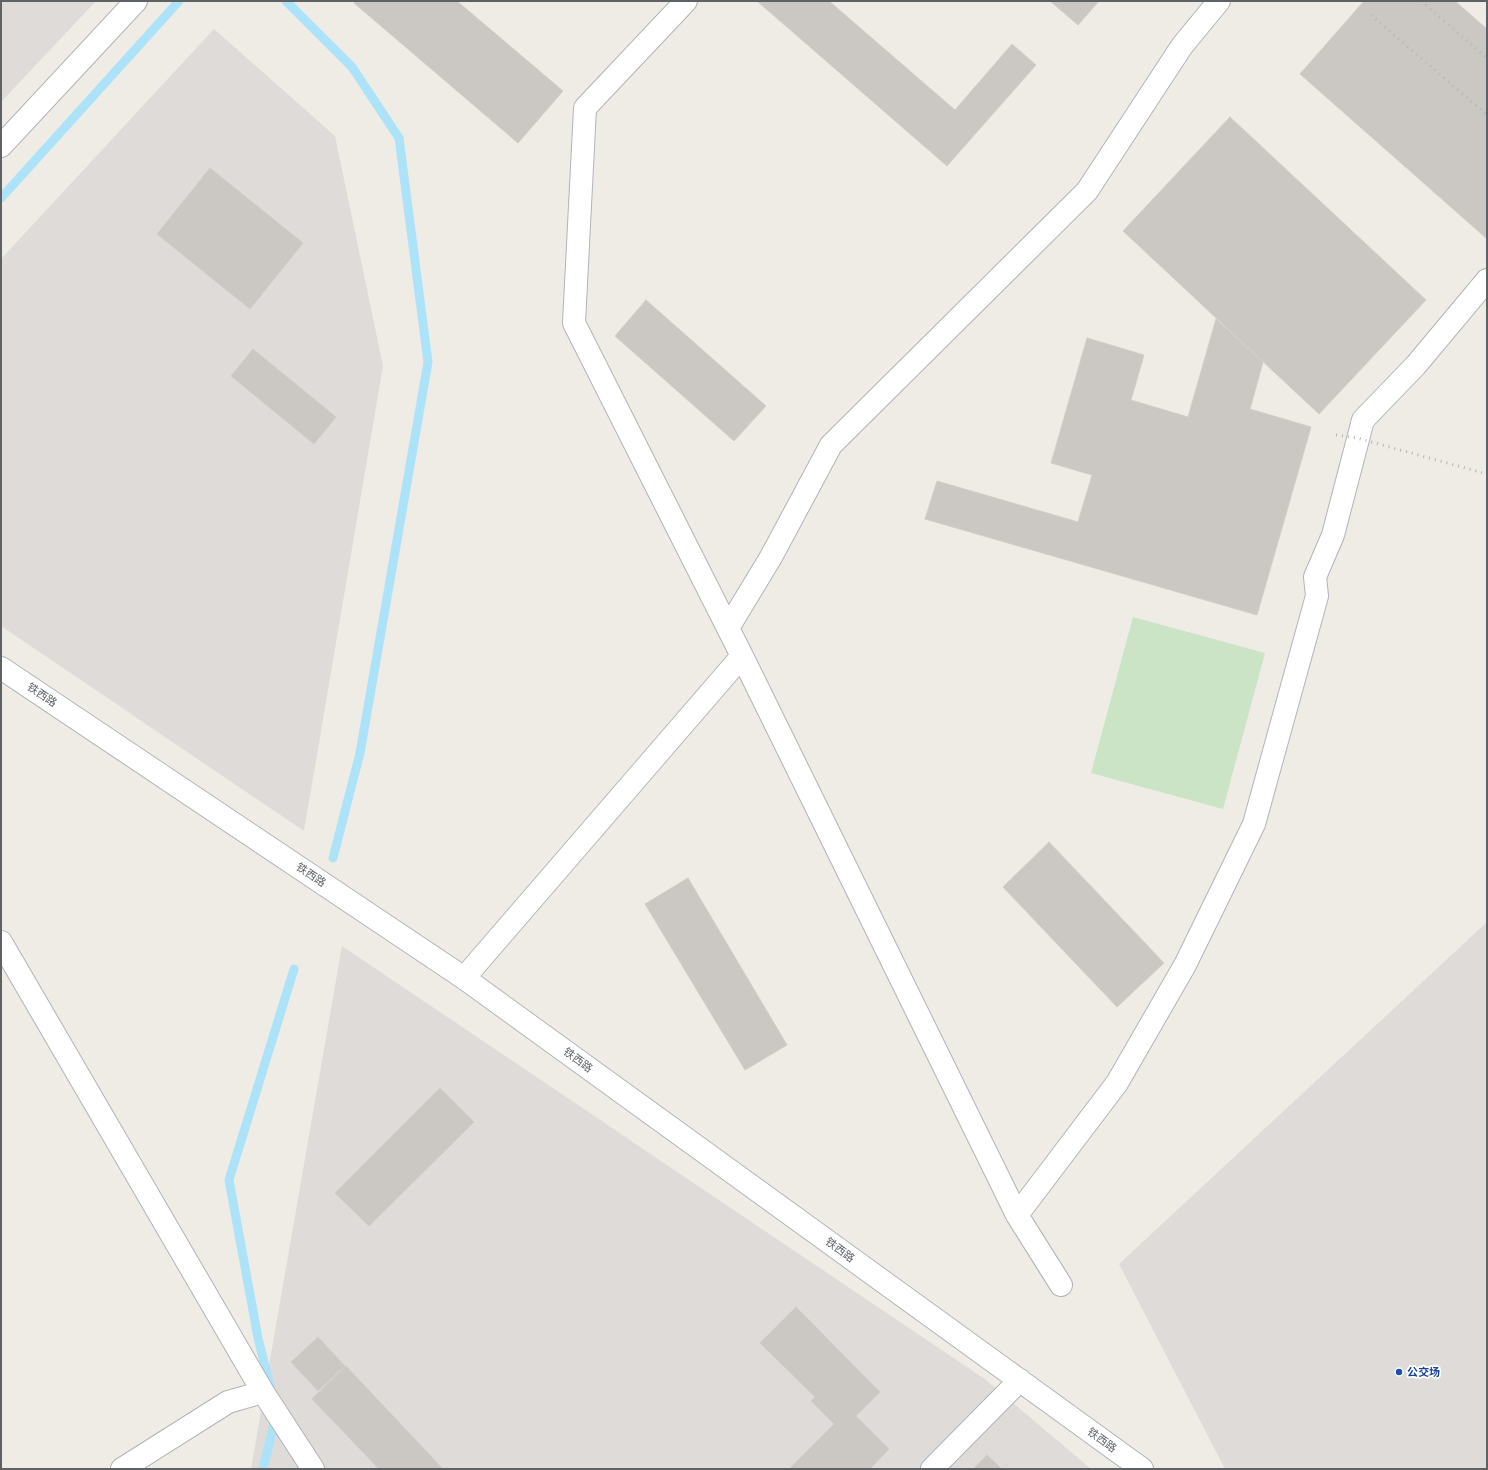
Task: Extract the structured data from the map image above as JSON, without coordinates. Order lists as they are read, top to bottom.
{
  "streets": {
    "street": ["铁西路"]
  },
  "places": ["公交场"]
}
